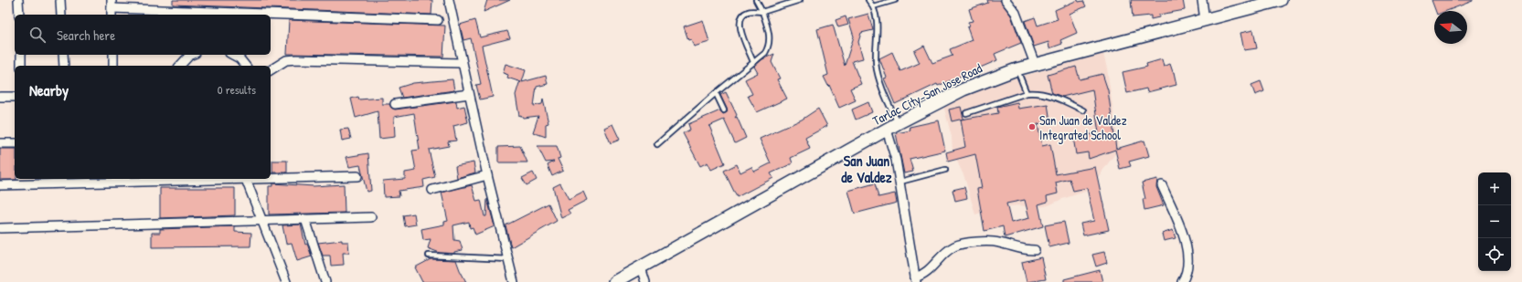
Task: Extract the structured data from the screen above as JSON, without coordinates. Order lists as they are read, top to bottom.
{
  "streets": {
    "main road": ["Tarlac City-San Jose Road"]
  },
  "districts": ["San Juan de Valdez"],
  "places": ["San Juan de Valdez Integrated School"],
  "north": "left",
  "page": {
    "search": "Search here",
    "heading": ["Nearby", "0 results"],
    "map_buttons": ["+", "−"]
  }
}
